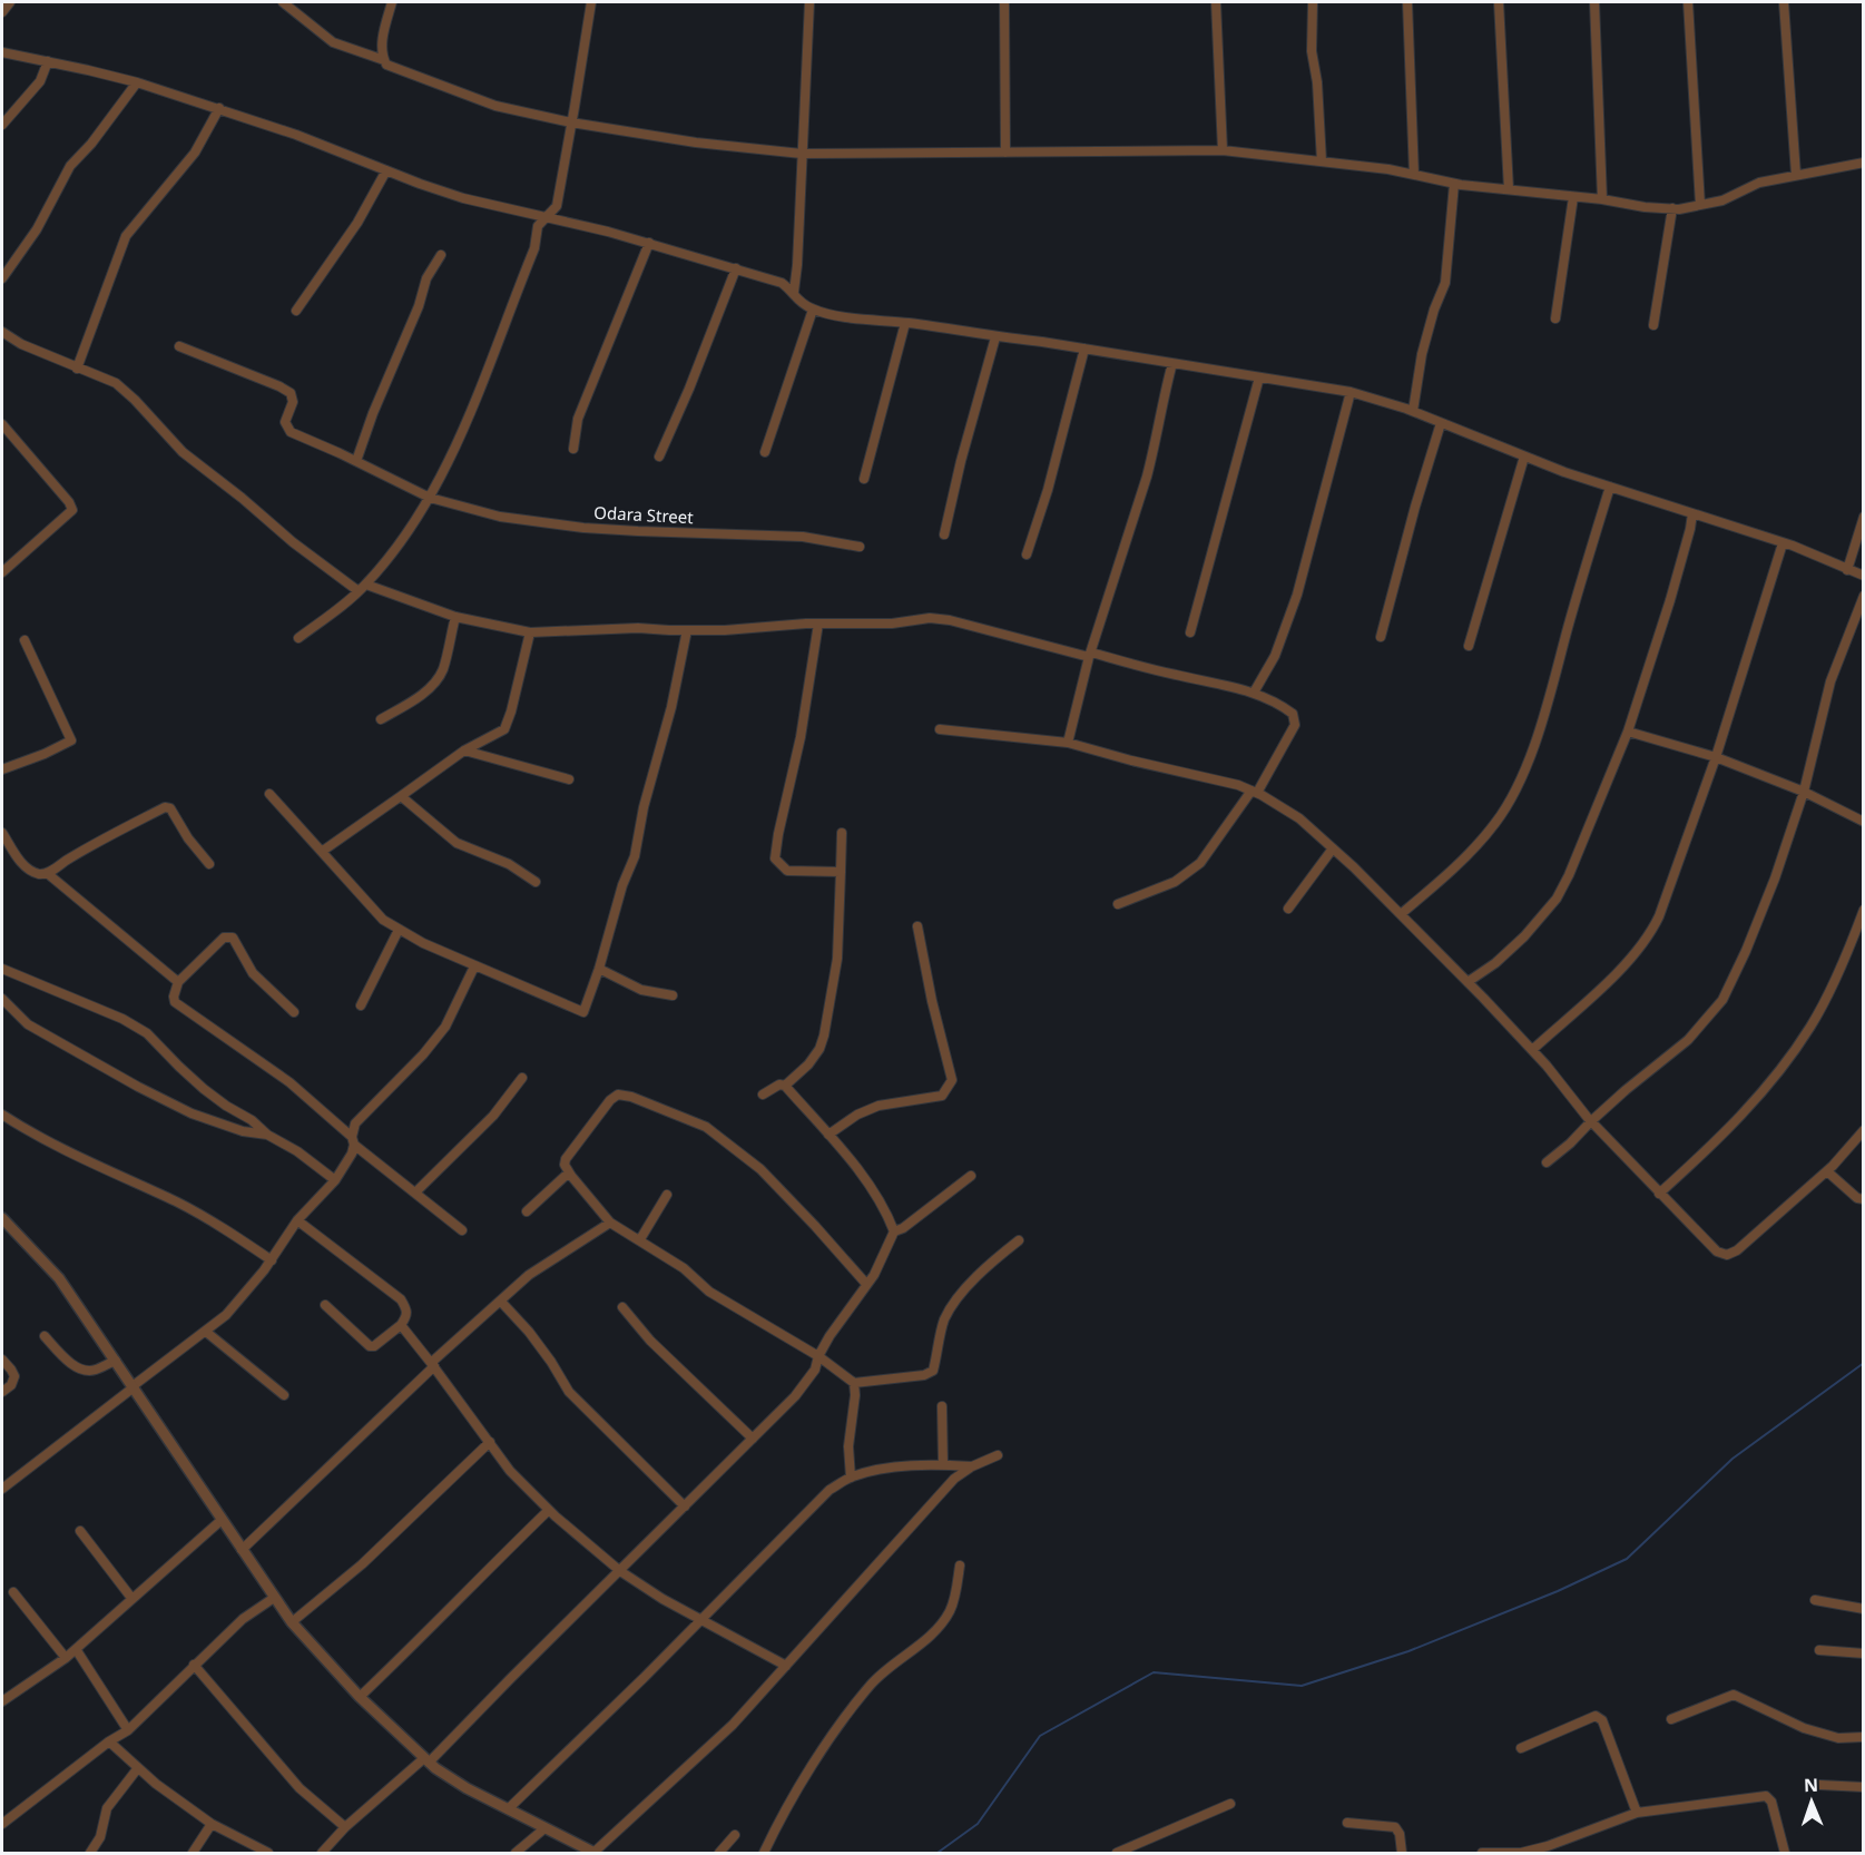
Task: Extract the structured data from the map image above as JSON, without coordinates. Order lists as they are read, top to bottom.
{
  "streets": {
    "street": ["Odara Street"]
  },
  "north": "top"
}
